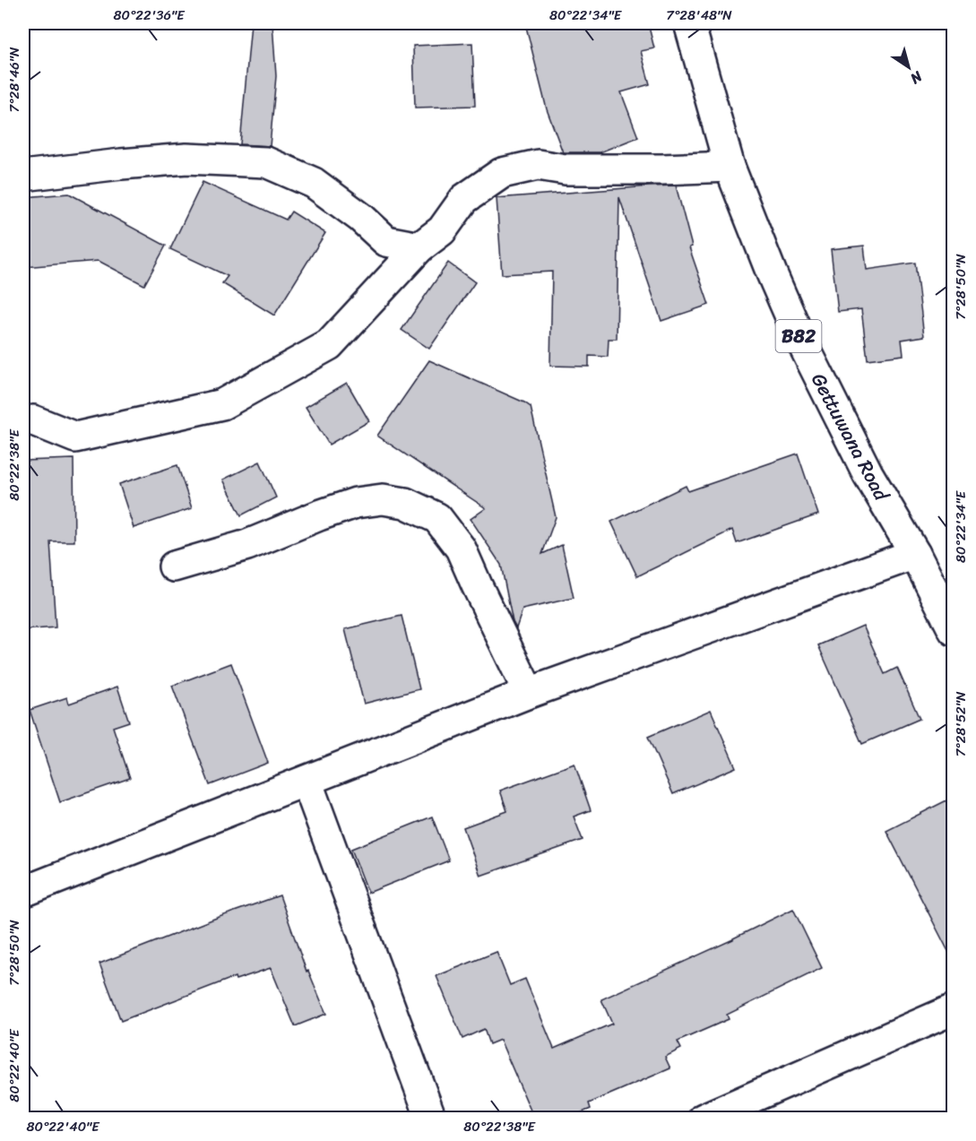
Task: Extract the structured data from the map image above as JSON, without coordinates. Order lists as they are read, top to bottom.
{
  "streets": {
    "street": ["B82", "Gettuwana Road"]
  },
  "north": "bottom right",
  "coordinates": [
    "80°22'36\"E",
    "80°22'34\"E",
    "7°28'48\"N",
    "7°28'46\"N",
    "7°28'50\"N",
    "80°22'38\"E",
    "7°28'52\"N",
    "80°22'40\"E"
  ]
}
